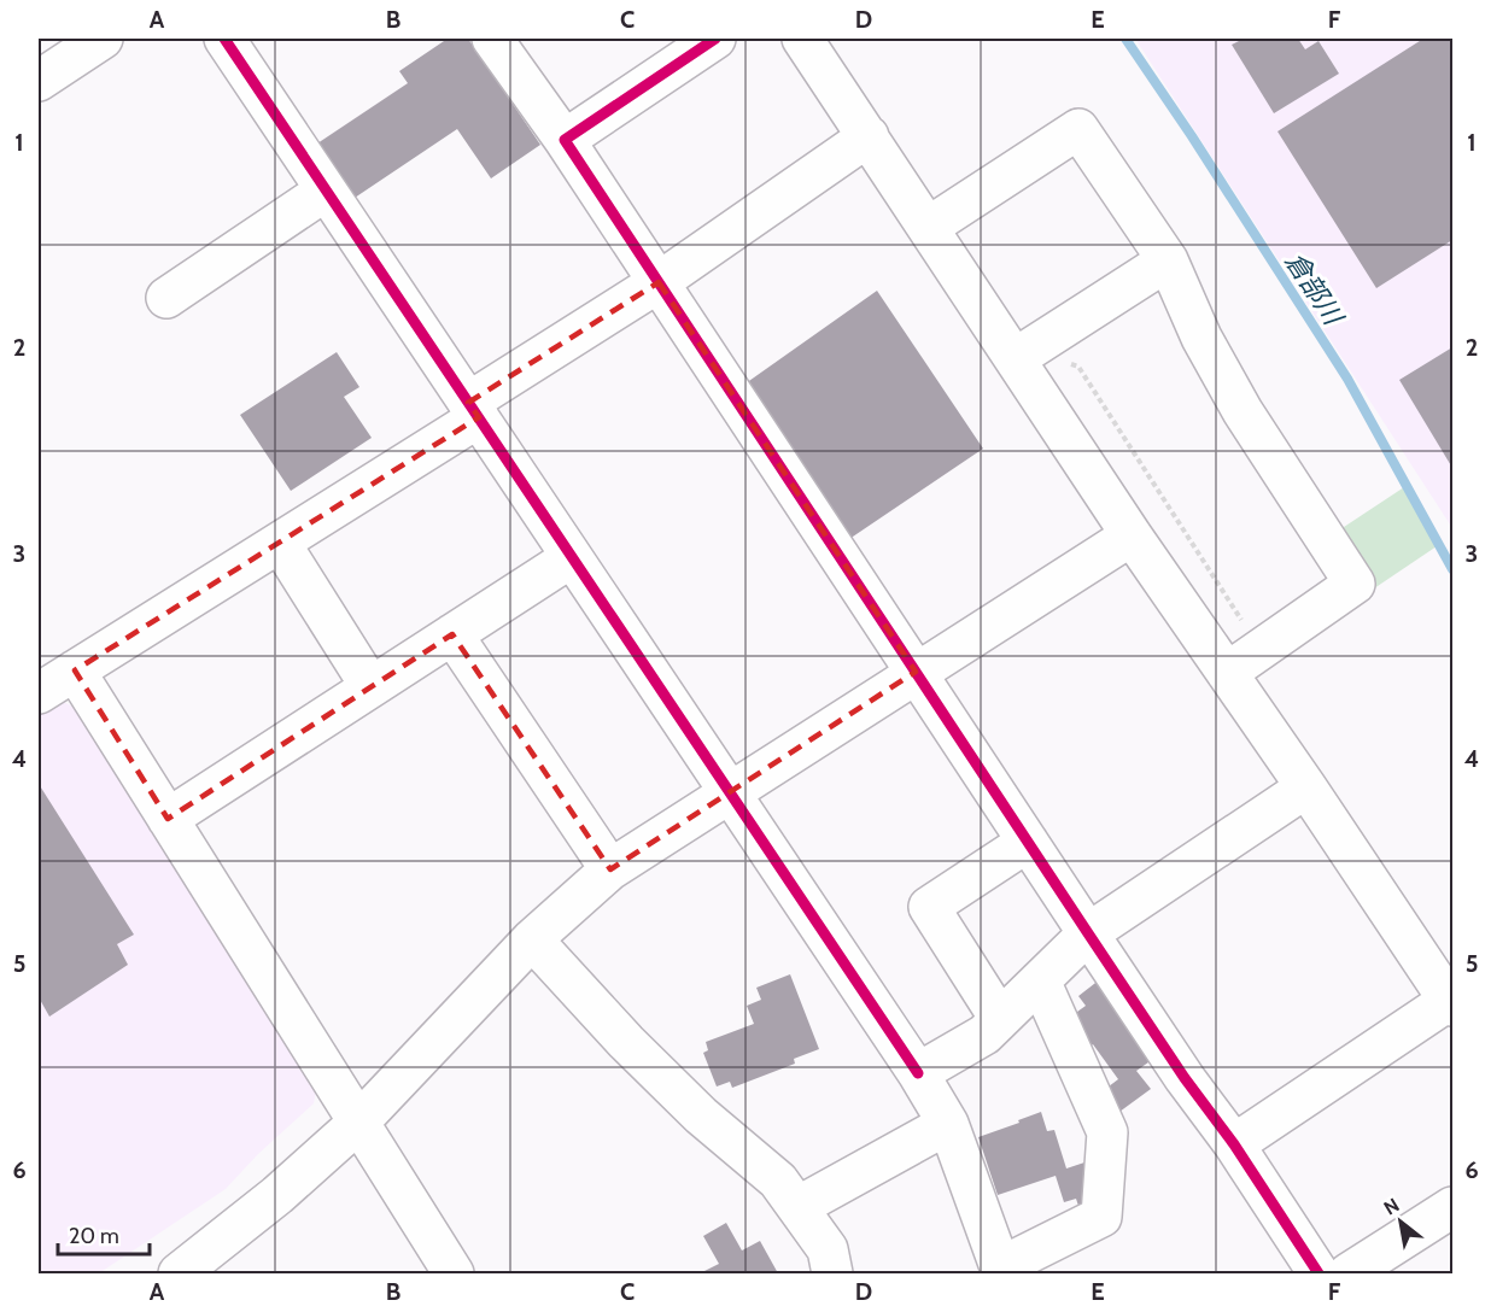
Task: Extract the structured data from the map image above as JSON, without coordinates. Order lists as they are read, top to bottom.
{
  "water": ["倉部川"],
  "scale_bar": "20 m",
  "north": "top left",
  "grid": {
    "columns": [
      "A",
      "B",
      "C",
      "D",
      "E",
      "F"
    ],
    "rows": [
      "1",
      "2",
      "3",
      "4",
      "5",
      "6"
    ]
  }
}
